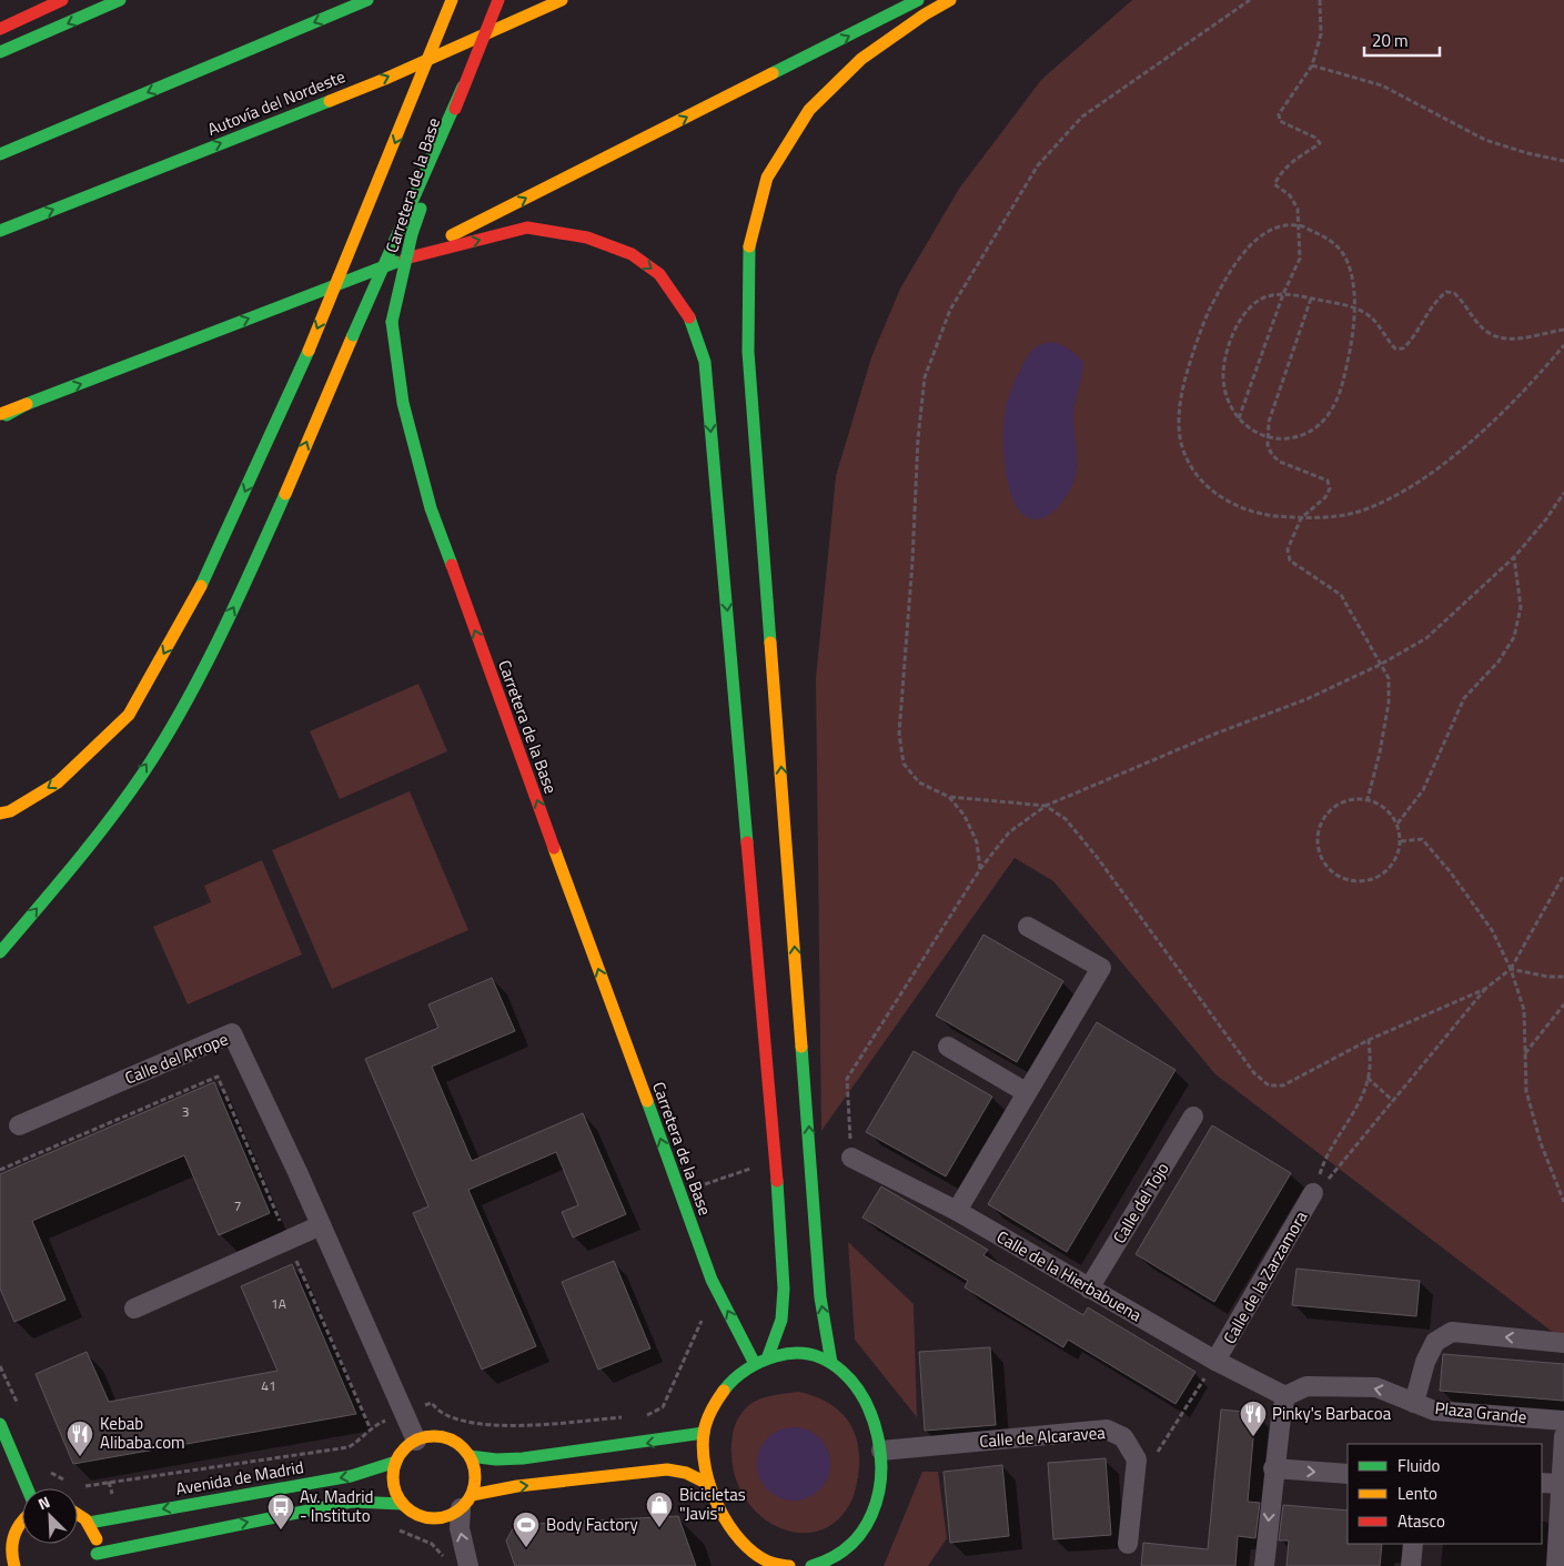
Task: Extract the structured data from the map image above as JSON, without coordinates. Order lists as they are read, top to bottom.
{
  "streets": {
    "main road": ["Autovía del Nordeste", "Carretera de la Base", "Avenida de Madrid"],
    "street": [
      "Calle del Arrope",
      "Calle del Tojo",
      "Calle de la Hierbabuena",
      "Calle de la Zarzamora",
      "Plaza Grande",
      "Calle de Alcaravea"
    ]
  },
  "crossings": [
    ["Calle del Arrope", "Avenida de Madrid"],
    ["Calle del Tojo", "Calle de la Hierbabuena"],
    ["Calle de la Hierbabuena", "Calle de la Zarzamora"],
    ["Calle de la Hierbabuena", "Plaza Grande"]
  ],
  "one_way": ["Carretera de la Base", "Plaza Grande"],
  "places": {
    "restaurant": ["Pinky's Barbacoa", "Kebab Alibaba.com"],
    "shop": ["Bicicletas \"Javis\""],
    "bus stop": ["Av. Madrid - Instituto"],
    "sports": ["Body Factory"]
  },
  "house_numbers": [
    "3",
    "7",
    "1A",
    "41"
  ],
  "legend": ["Fluido", "Lento", "Atasco"],
  "scale_bar": "20 m",
  "north": "top left"
}
